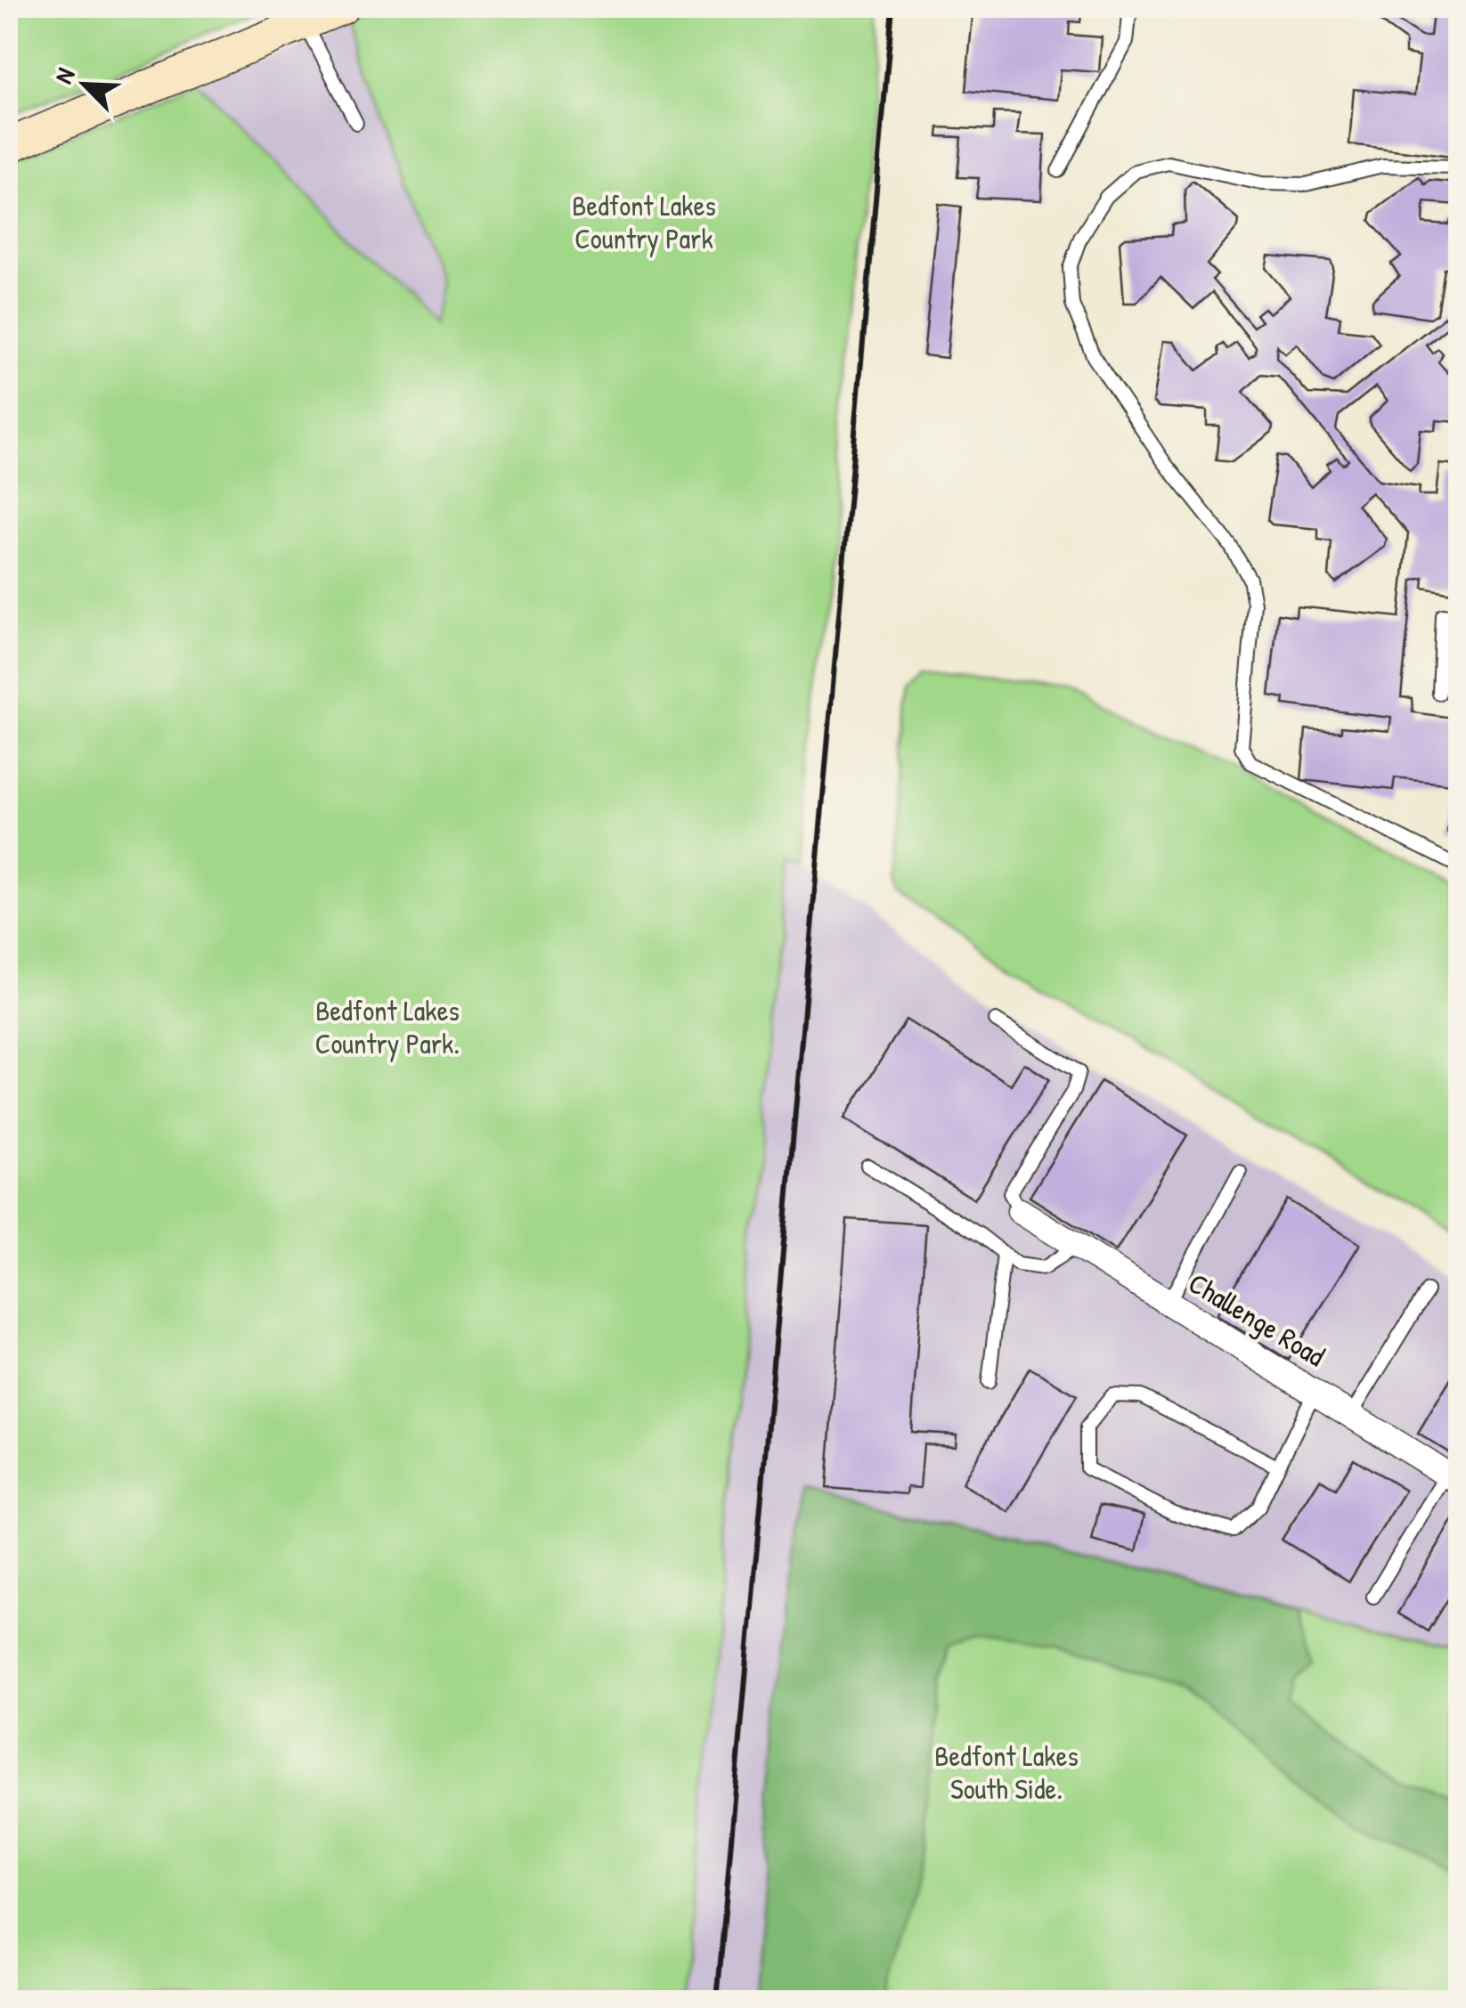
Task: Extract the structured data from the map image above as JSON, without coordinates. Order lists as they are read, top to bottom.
{
  "streets": {
    "street": ["Challenge Road"]
  },
  "parks": ["Bedfont Lakes Country Park", "Bedfont Lakes Country Park.", "Bedfont Lakes South Side."],
  "north": "top left"
}
